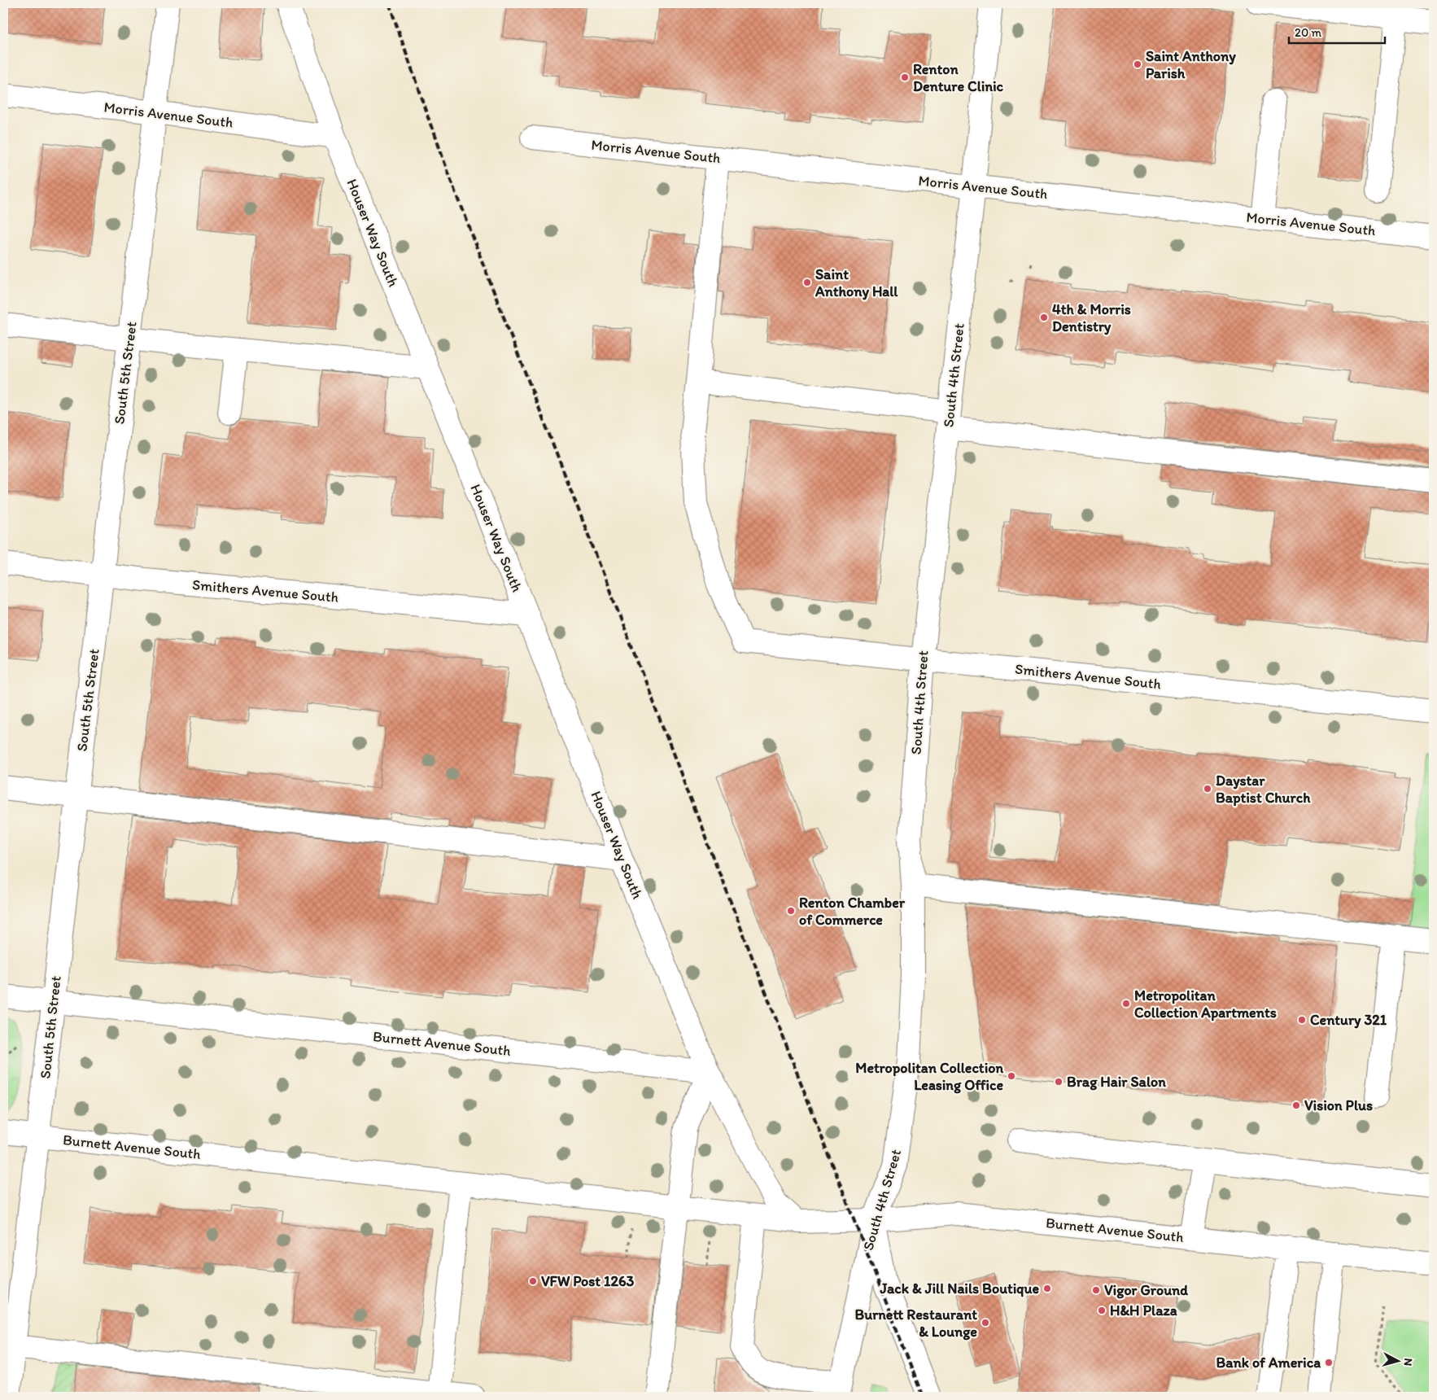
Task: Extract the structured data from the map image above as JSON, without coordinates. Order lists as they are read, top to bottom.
{
  "streets": {
    "street": [
      "Morris Avenue South",
      "Houser Way South",
      "South 5th Street",
      "South 4th Street",
      "Smithers Avenue South",
      "Burnett Avenue South"
    ]
  },
  "crossings": [
    ["Morris Avenue South", "Houser Way South"],
    ["Morris Avenue South", "South 5th Street"],
    ["Morris Avenue South", "South 4th Street"],
    ["Houser Way South", "Smithers Avenue South"],
    ["Houser Way South", "Burnett Avenue South"],
    ["South 5th Street", "Smithers Avenue South"],
    ["South 5th Street", "Burnett Avenue South"],
    ["South 4th Street", "Smithers Avenue South"],
    ["South 4th Street", "Burnett Avenue South"]
  ],
  "places": [
    "Saint Anthony Parish",
    "Renton Denture Clinic",
    "Saint Anthony Hall",
    "4th & Morris Dentistry",
    "Daystar Baptist Church",
    "Renton Chamber of Commerce",
    "Metropolitan Collection Apartments",
    "Century 321",
    "Metropolitan Collection Leasing Office",
    "Brag Hair Salon",
    "Vision Plus",
    "VFW Post 1263",
    "Jack & Jill Nails Boutique",
    "Vigor Ground",
    "H&H Plaza",
    "Burnett Restaurant & Lounge",
    "Bank of America"
  ],
  "scale_bar": "20 m",
  "north": "right"
}
